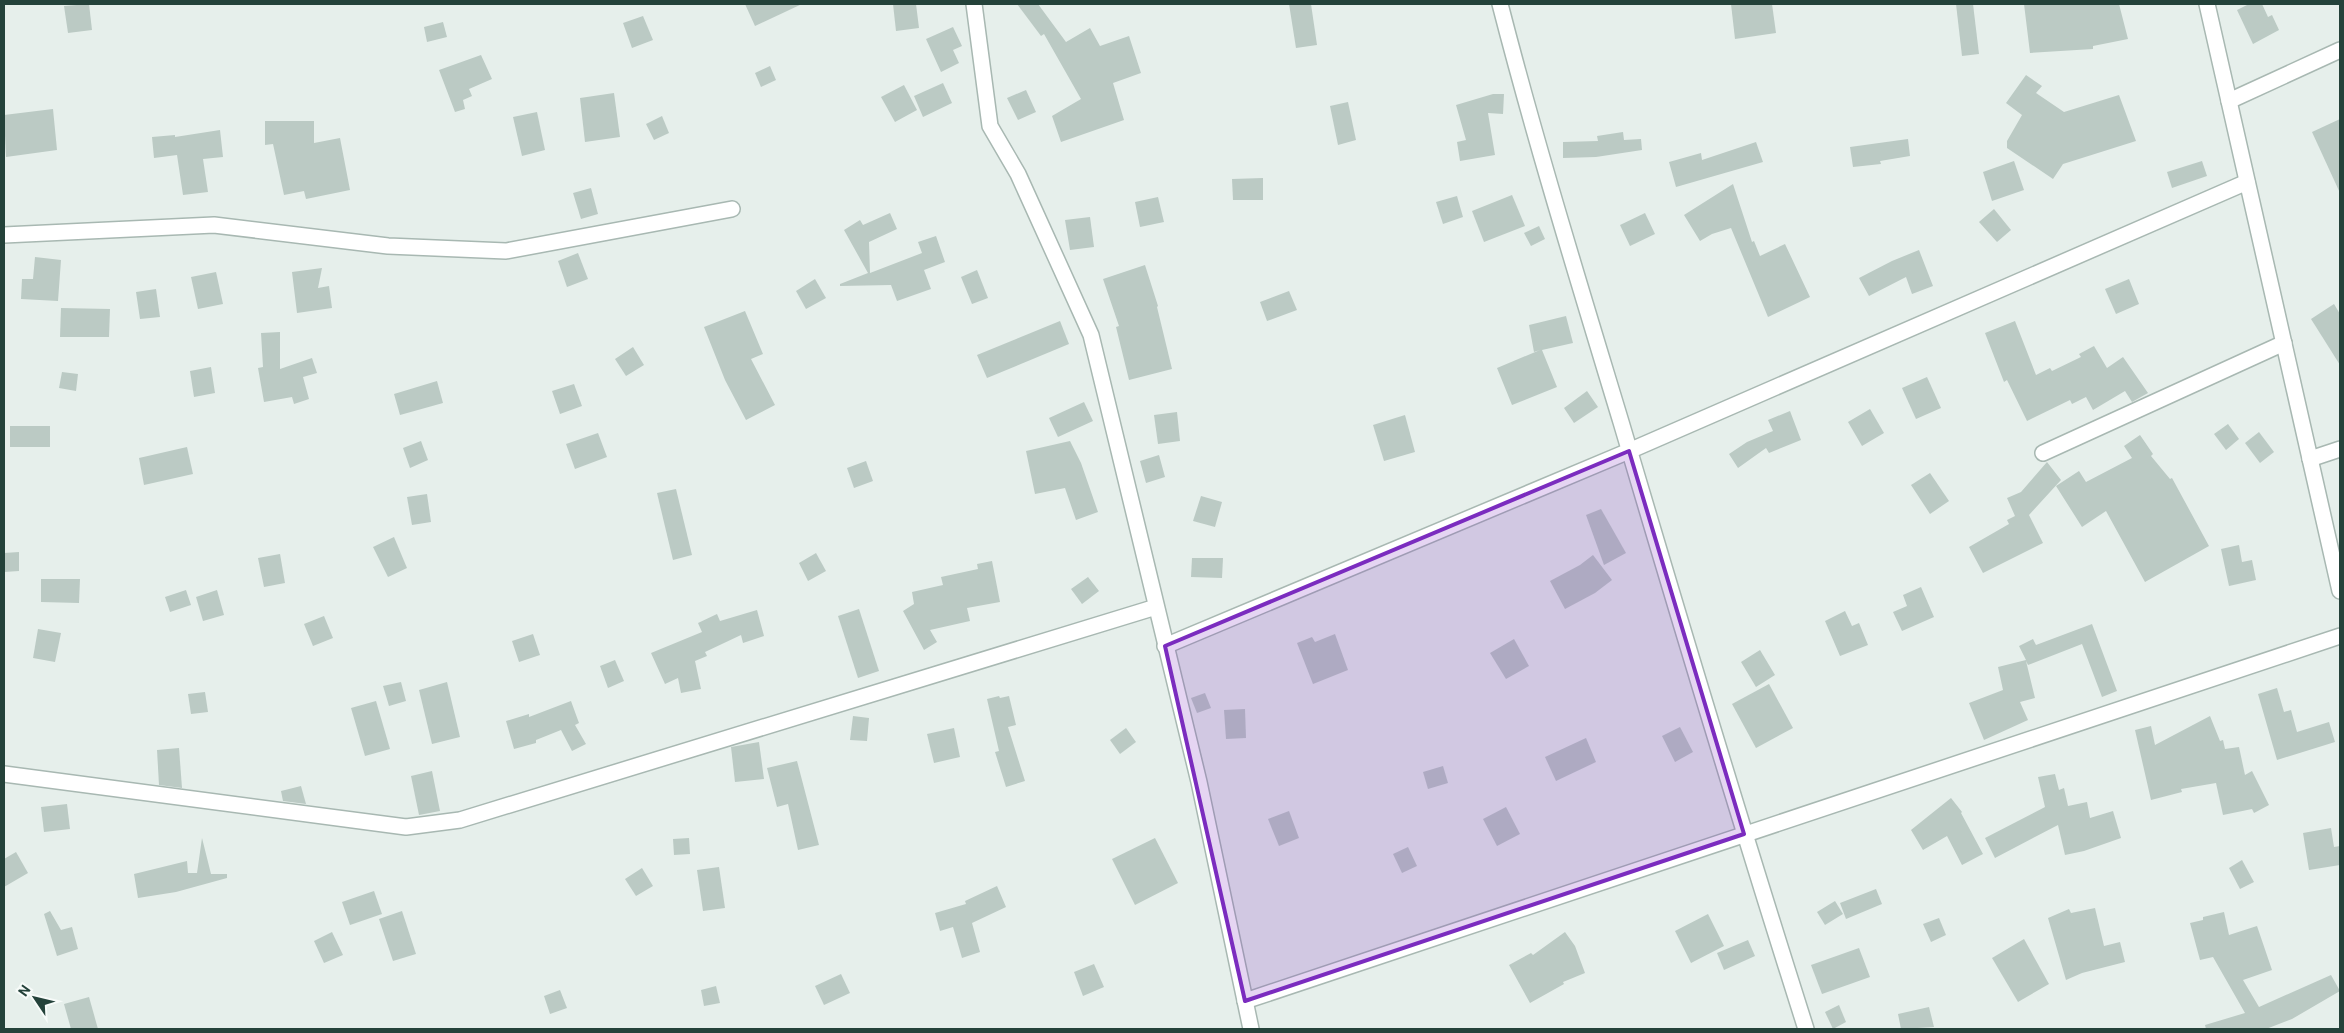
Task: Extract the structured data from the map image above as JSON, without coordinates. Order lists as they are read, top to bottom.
{
  "north": "top left"
}
